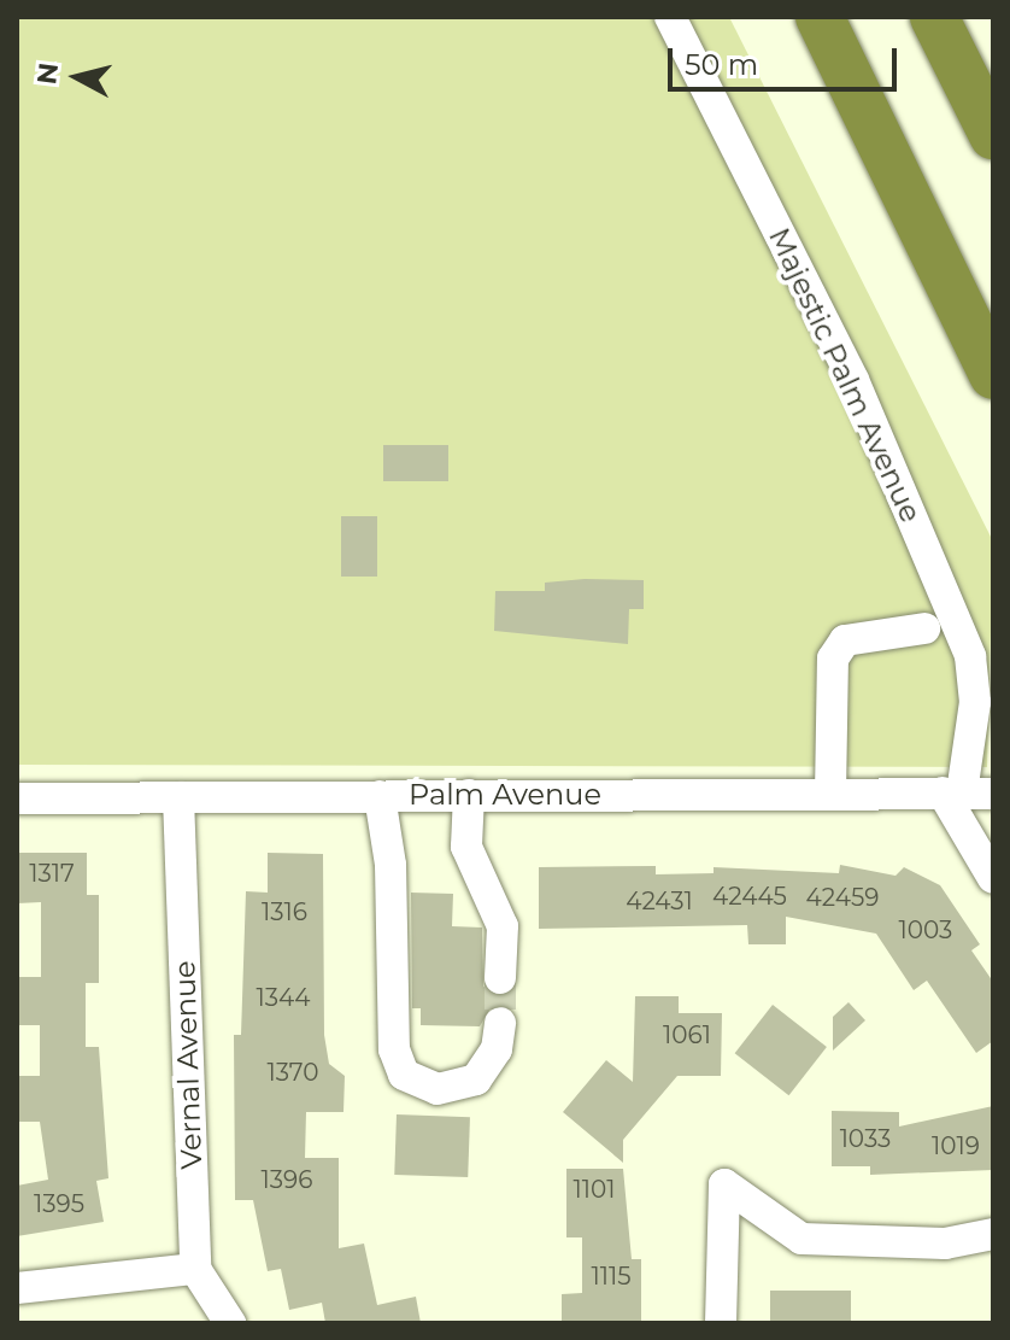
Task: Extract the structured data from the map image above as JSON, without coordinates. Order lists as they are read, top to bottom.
{
  "streets": {
    "street": ["Majestic Palm Avenue", "Palm Avenue", "Vernal Avenue"]
  },
  "crossings": [
    ["Majestic Palm Avenue", "Palm Avenue"],
    ["Palm Avenue", "Vernal Avenue"]
  ],
  "house_numbers": [
    "1317",
    "42445",
    "42459",
    "42431",
    "1316",
    "1003",
    "1344",
    "1061",
    "1370",
    "1033",
    "1019",
    "1396",
    "1101",
    "1395",
    "1115"
  ],
  "scale_bar": "50 m",
  "north": "left"
}
